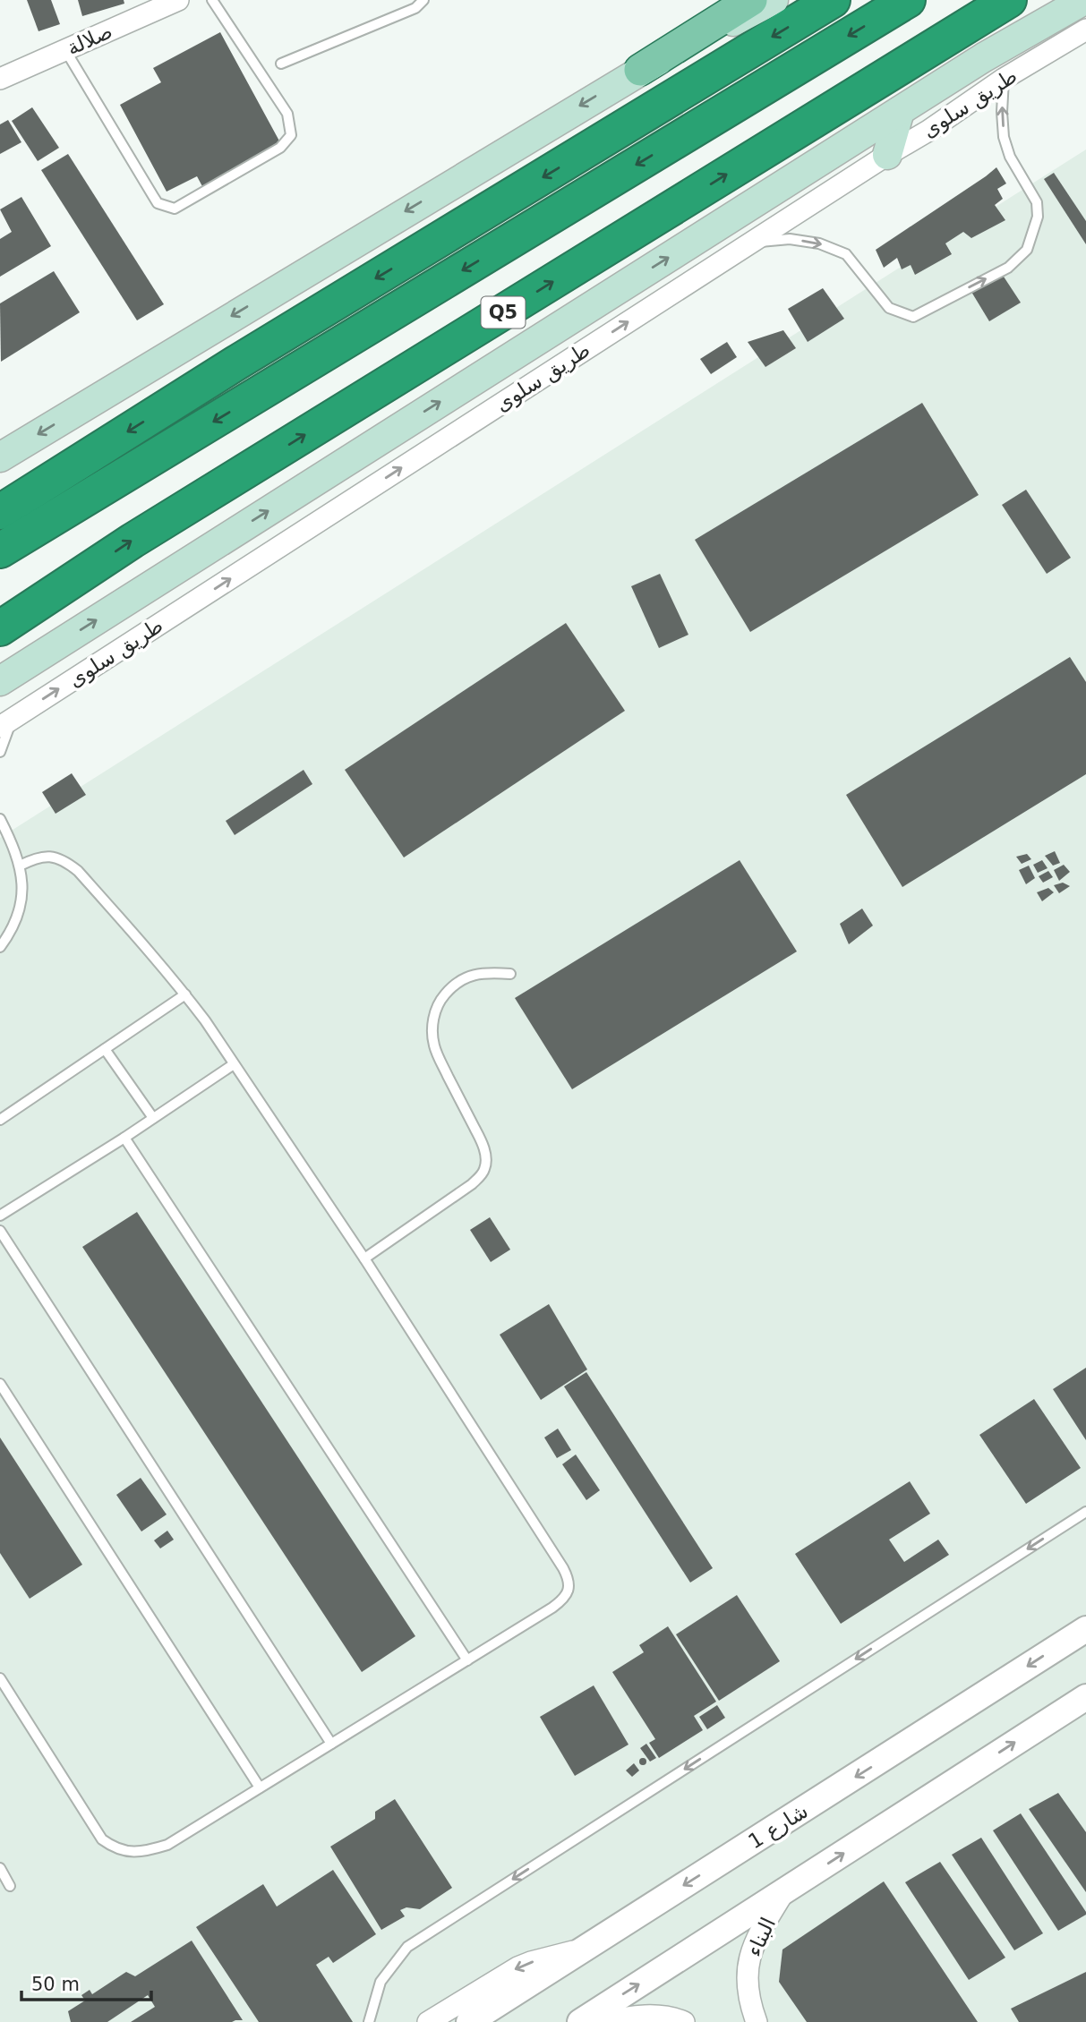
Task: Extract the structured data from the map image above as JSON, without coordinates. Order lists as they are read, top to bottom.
{
  "streets": {
    "highway": ["Q5"],
    "main road": ["طريق سلوى"],
    "street": ["صلالة", "شارع 1", "البناء"]
  },
  "scale_bar": "50 m"
}
